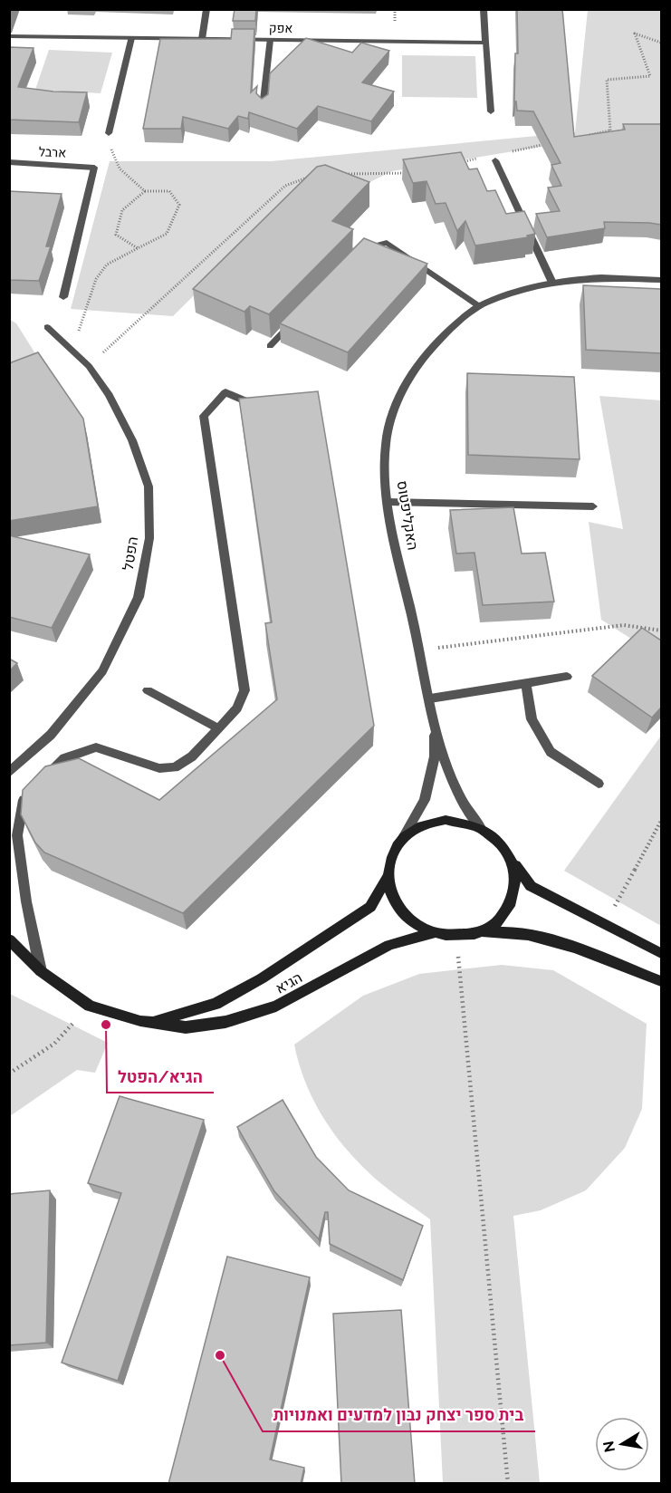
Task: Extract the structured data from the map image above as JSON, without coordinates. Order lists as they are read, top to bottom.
{
  "streets": {
    "street": [
      "אפק",
      "ארבל",
      "האקליפטוס",
      "הפטל",
      "הגיא"
    ]
  },
  "crossings": [
    ["האקליפטוס", "הגיא"]
  ],
  "places": ["הגיא/הפטל", "בית ספר יצחק נבון למדעים ואמנויות"],
  "north": "left"
}
